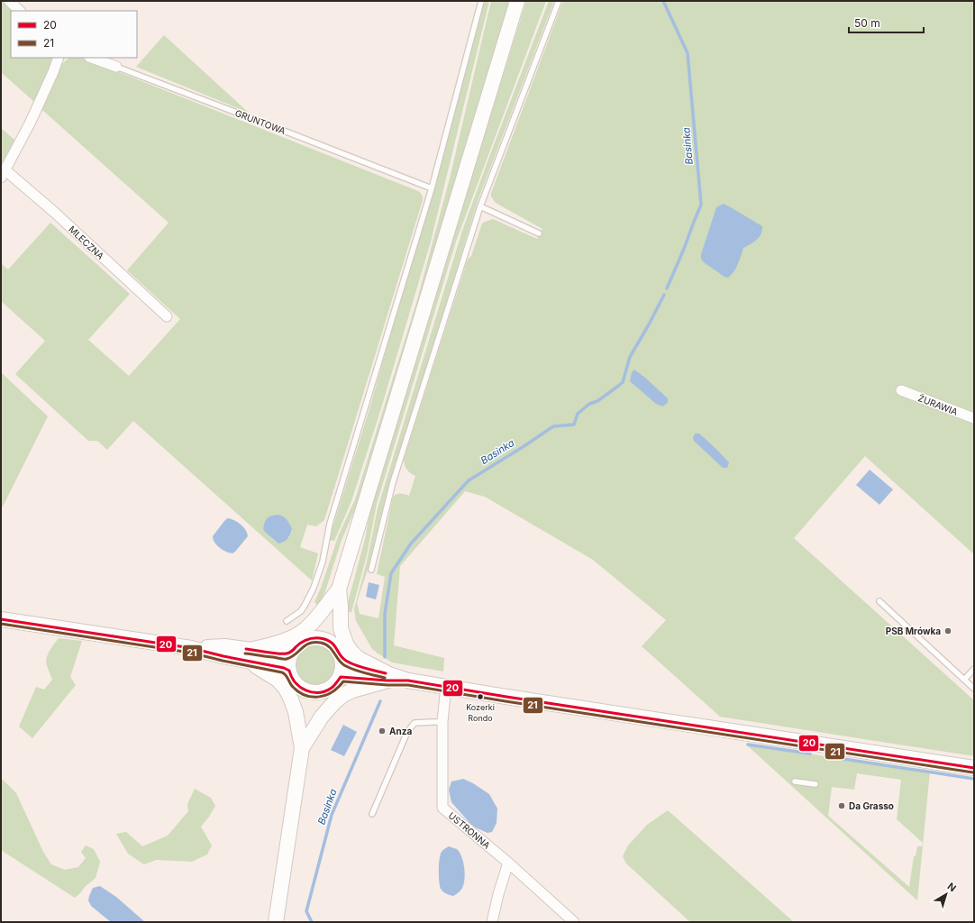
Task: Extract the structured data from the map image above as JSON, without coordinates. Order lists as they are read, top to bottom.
{
  "streets": {
    "street": [
      "GRUNTOWA",
      "MLECZNA",
      "ŻURAWIA",
      "USTRONNA"
    ]
  },
  "water": ["Basinka"],
  "places": [
    "PSB Mrówka",
    "Kozerki Rondo",
    "Anza",
    "Da Grasso"
  ],
  "lines": ["transit line 20", "transit line 21"],
  "legend": ["20", "21"],
  "scale_bar": "50 m",
  "north": "top right"
}
